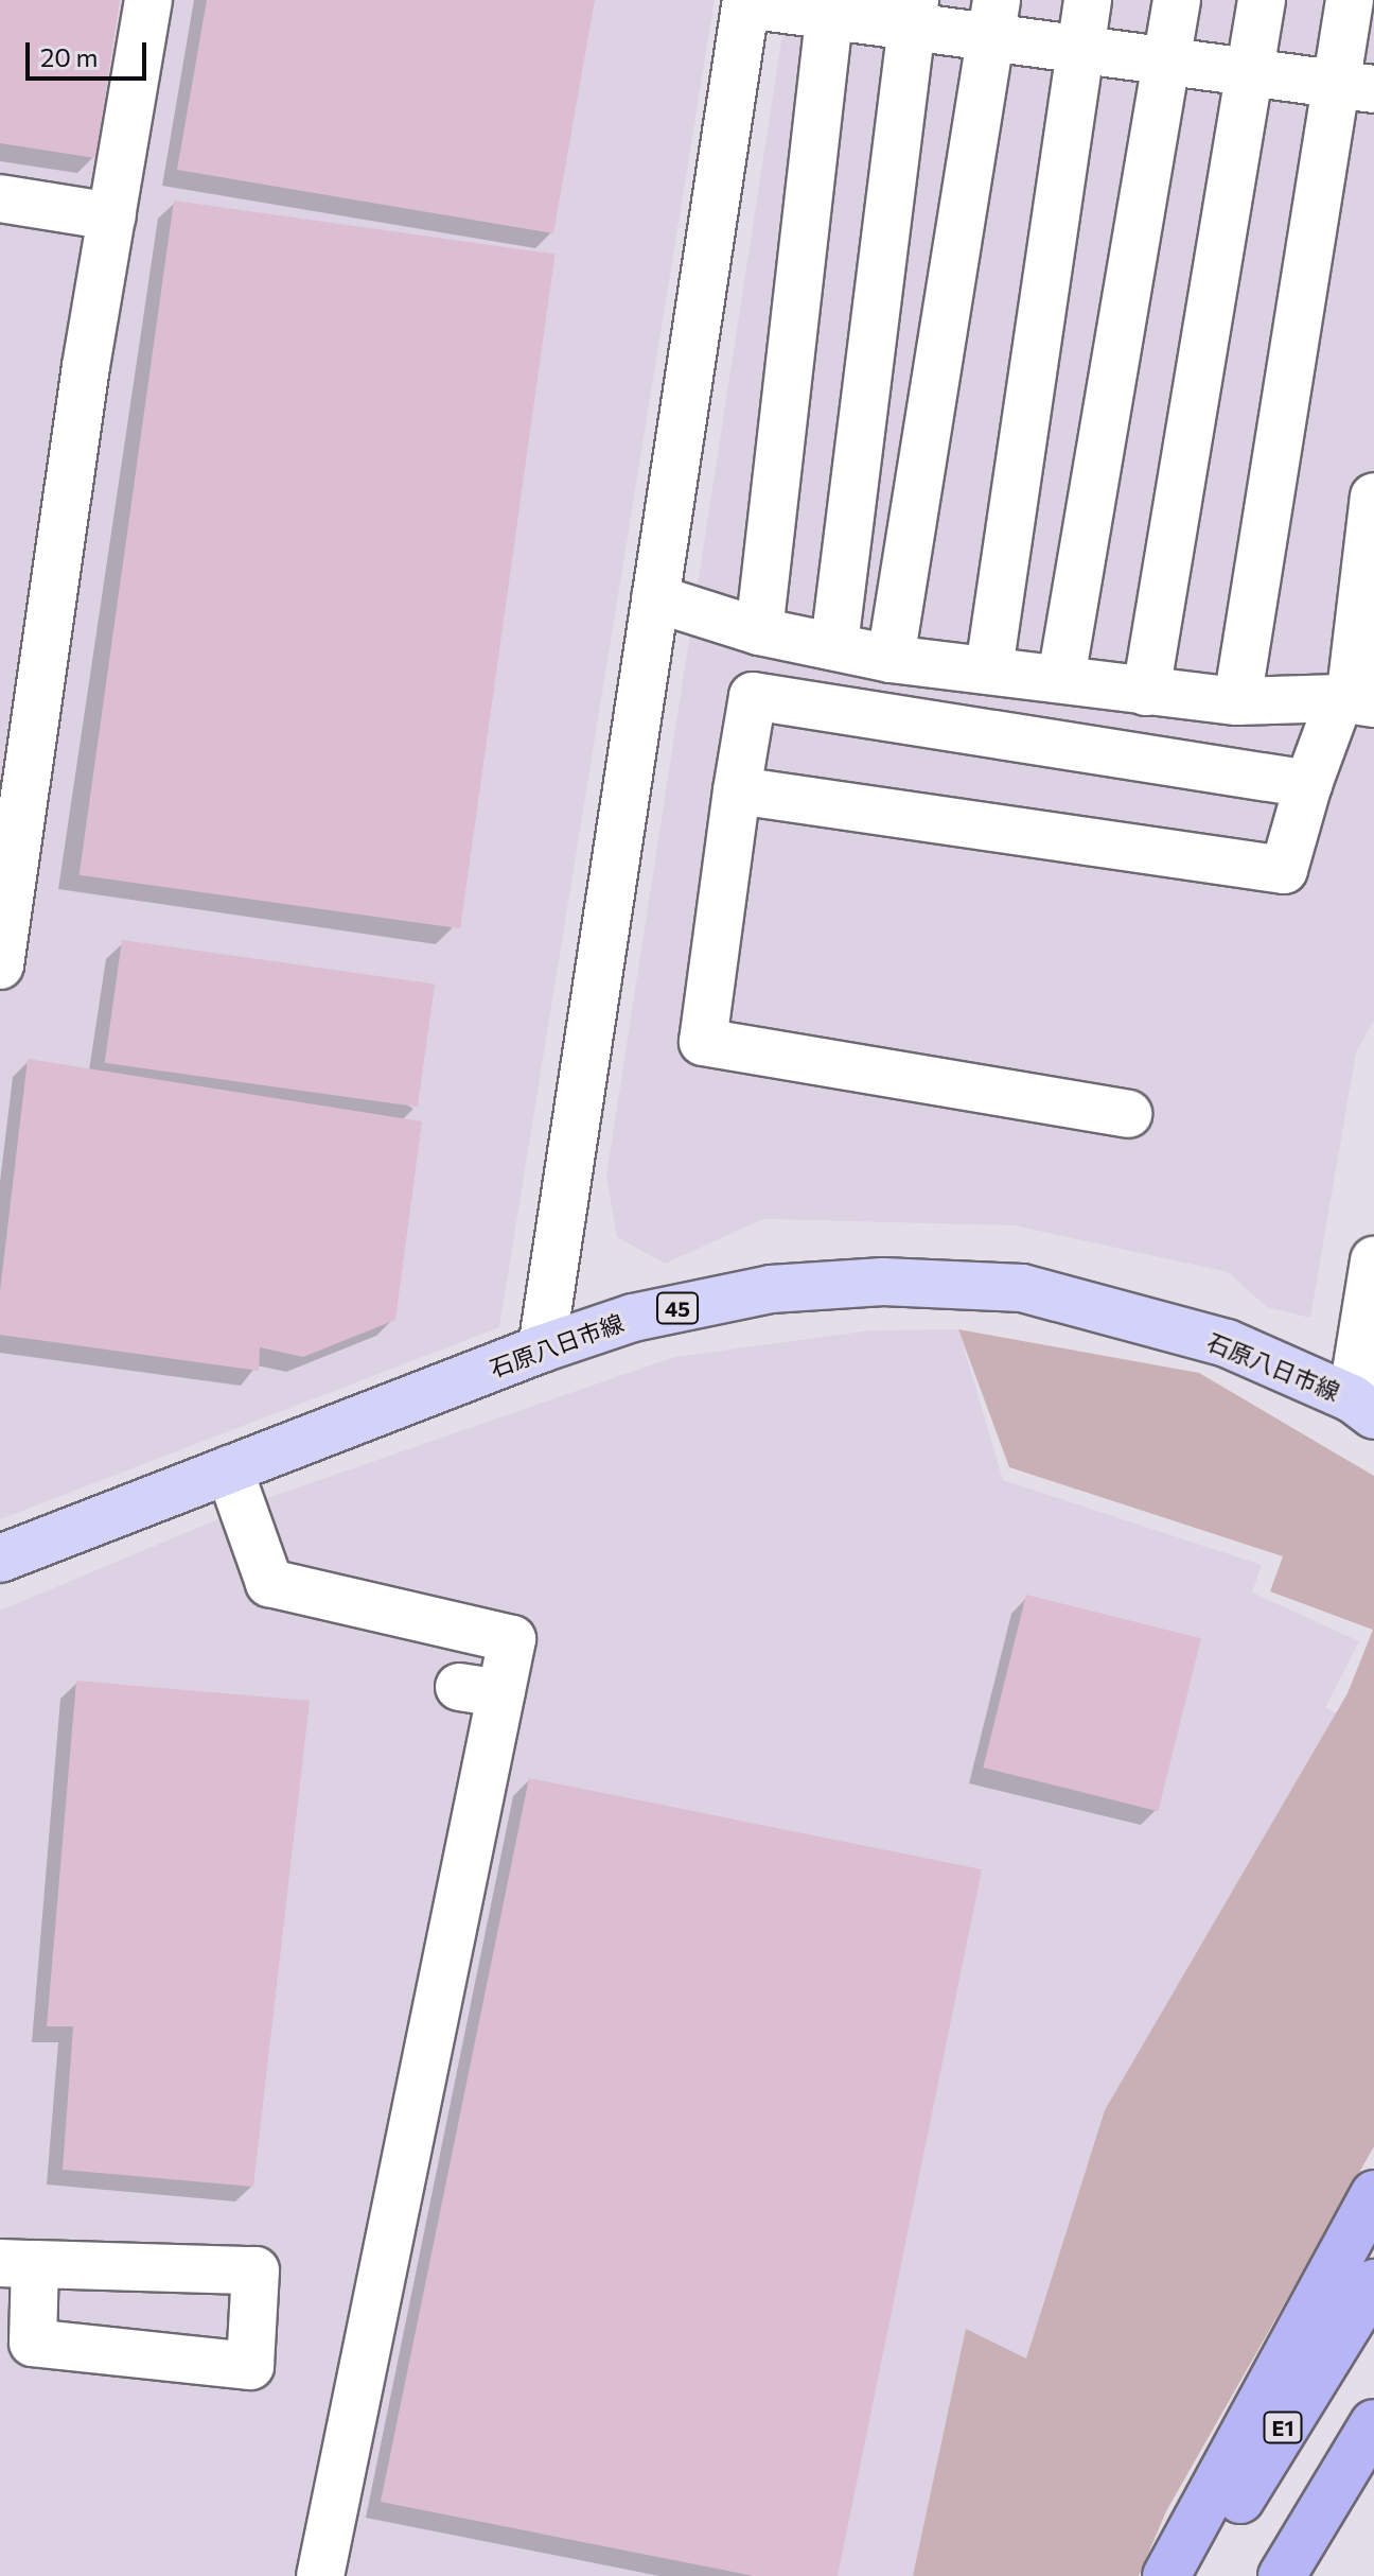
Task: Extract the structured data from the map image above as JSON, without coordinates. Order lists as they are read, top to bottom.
{
  "streets": {
    "highway": ["E1"],
    "main road": ["45", "石原八日市線"]
  },
  "scale_bar": "20 m"
}
